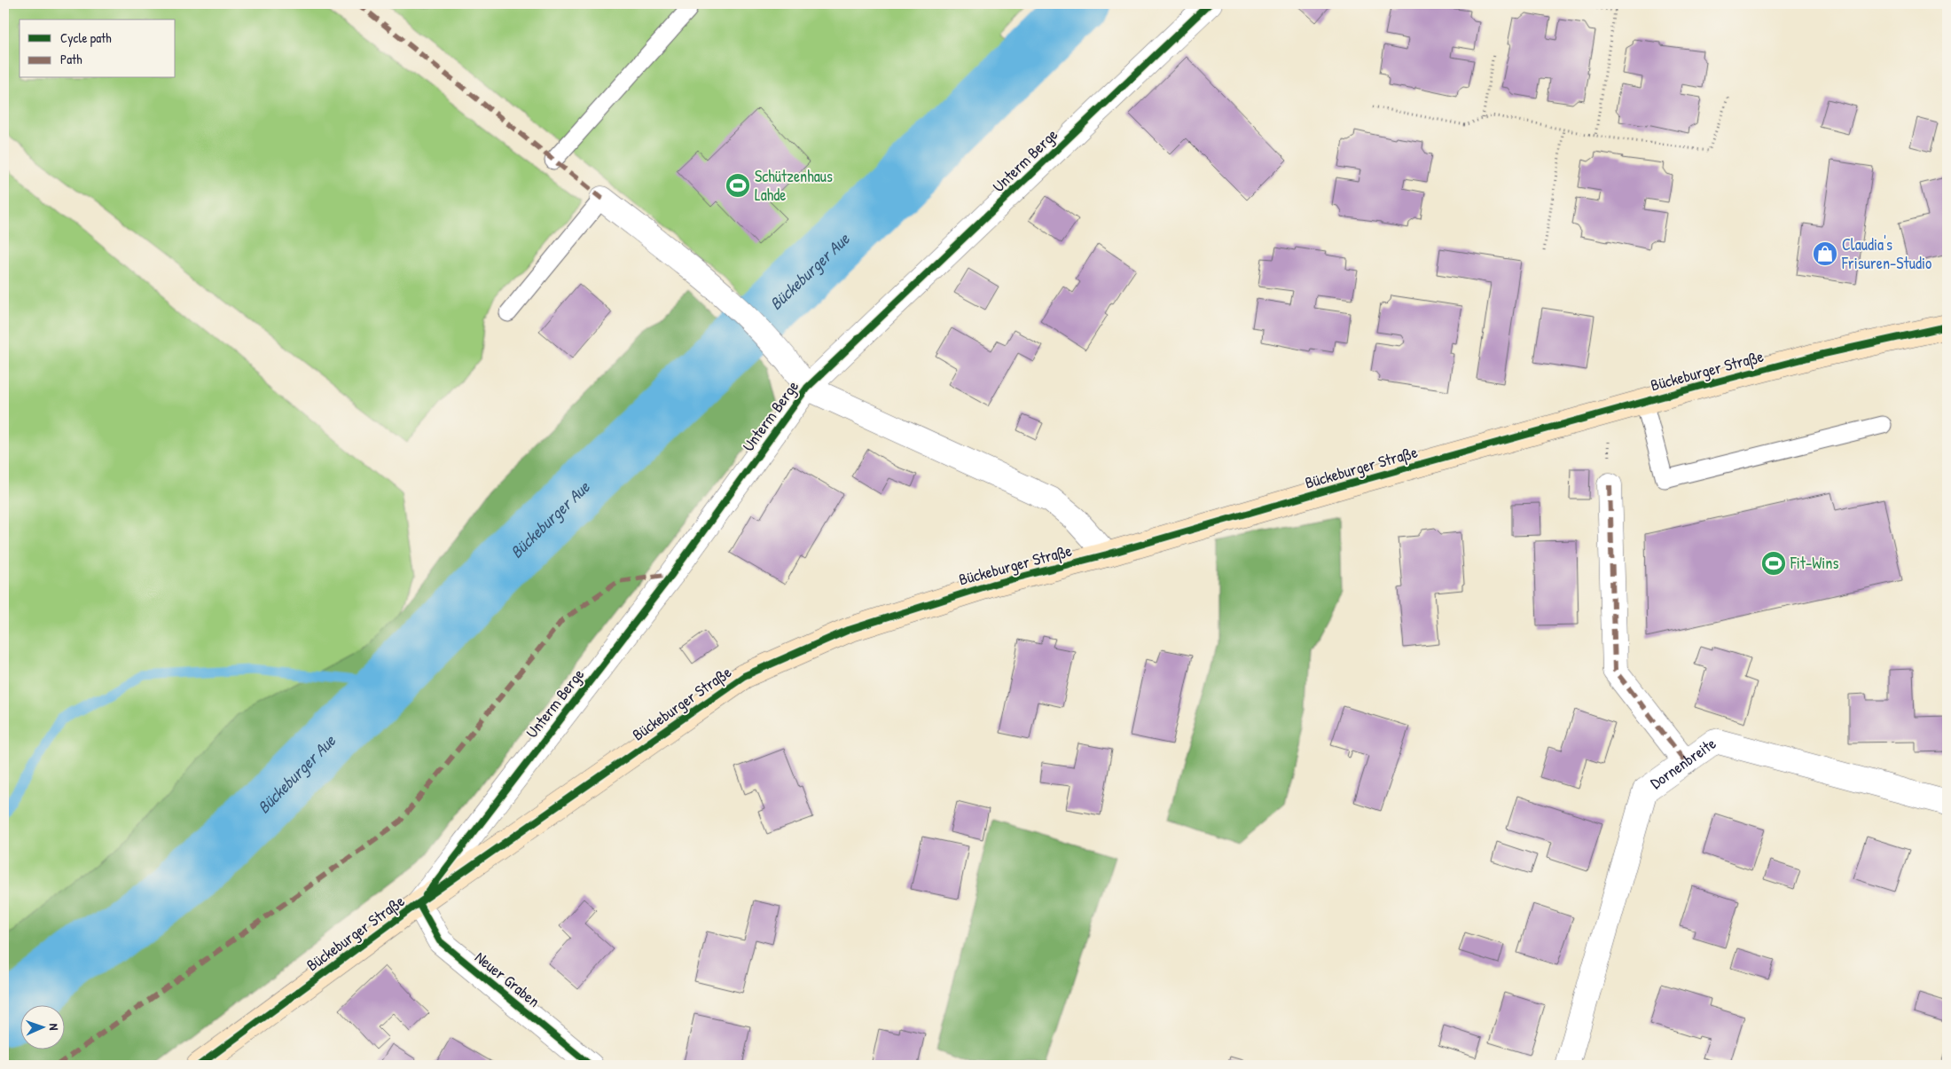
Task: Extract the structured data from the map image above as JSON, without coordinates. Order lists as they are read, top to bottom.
{
  "streets": {
    "street": [
      "Unterm Berge",
      "Bückeburger Straße",
      "Dornenbreite",
      "Neuer Graben"
    ]
  },
  "crossings": [
    ["Unterm Berge", "Bückeburger Straße"],
    ["Unterm Berge", "Neuer Graben"],
    ["Bückeburger Straße", "Neuer Graben"]
  ],
  "water": ["Bückeburger Aue"],
  "places": {
    "sports": ["Schützenhaus Lahde", "Fit-Wins"],
    "shop": ["Claudia's Frisuren-Studio"]
  },
  "legend": ["Cycle path", "Path"],
  "north": "right"
}
